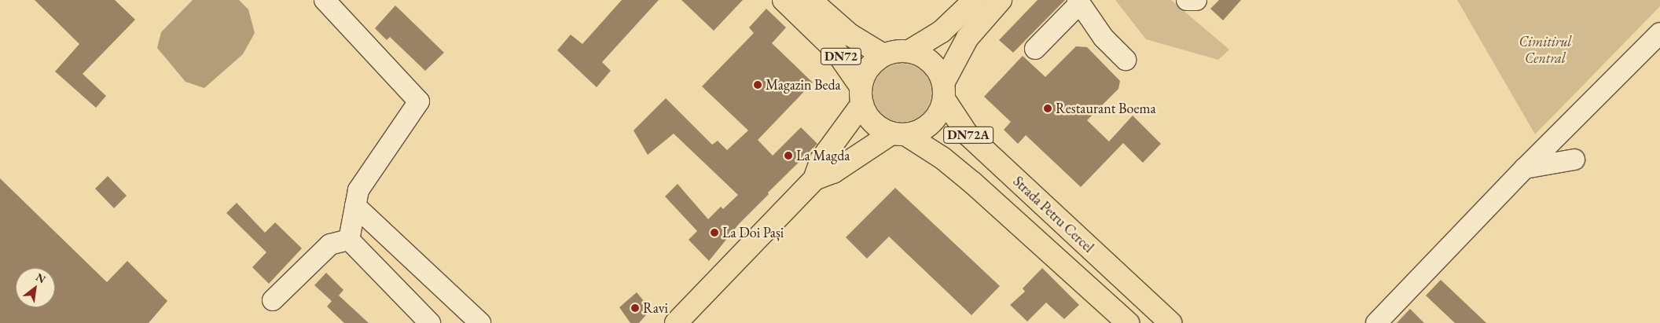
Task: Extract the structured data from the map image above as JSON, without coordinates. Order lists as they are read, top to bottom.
{
  "streets": {
    "main road": ["DN72", "DN72A", "Strada Petru Cercel"]
  },
  "crossings": [
    ["DN72", "Strada Petru Cercel"]
  ],
  "parks": ["Cimitirul Central"],
  "places": [
    "Magazin Beda",
    "Restaurant Boema",
    "La Magda",
    "La Doi Pași",
    "Ravi"
  ],
  "north": "top right"
}
